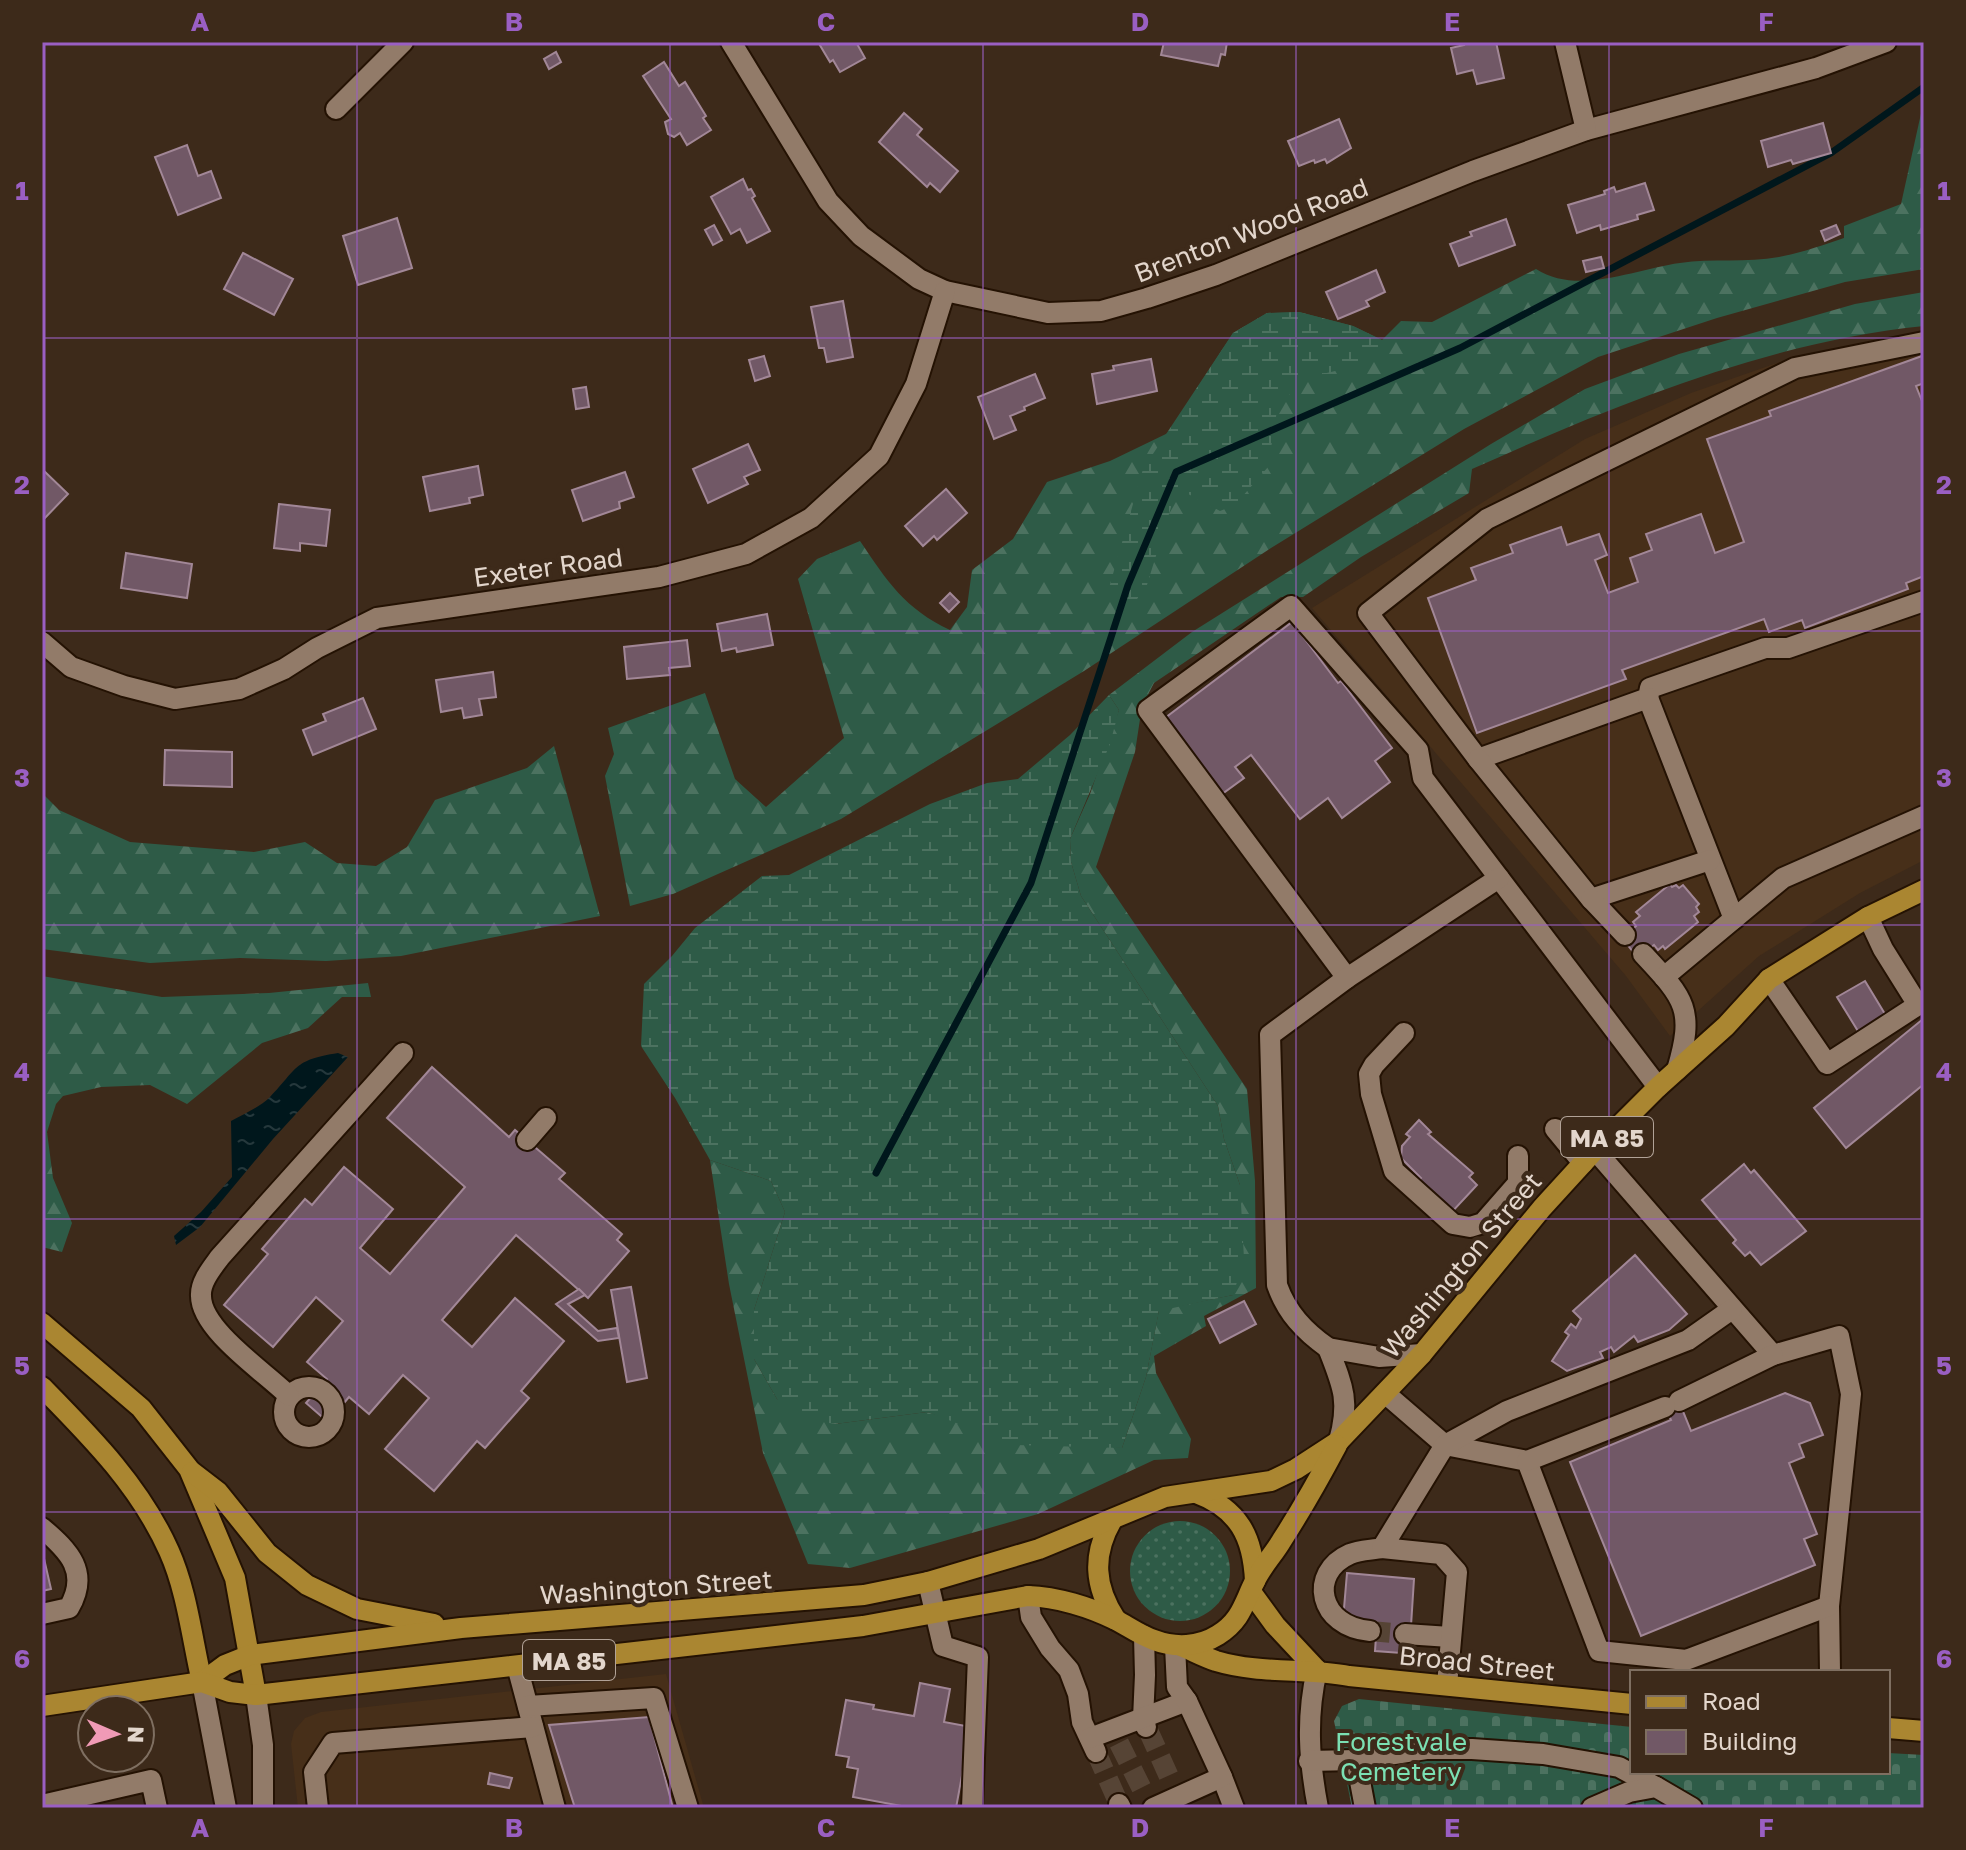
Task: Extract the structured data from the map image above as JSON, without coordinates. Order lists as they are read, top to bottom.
{
  "streets": {
    "main road": ["MA 85", "Washington Street", "Broad Street"],
    "street": ["Brenton Wood Road", "Exeter Road"]
  },
  "crossings": [
    ["Brenton Wood Road", "Exeter Road"],
    ["Washington Street", "Broad Street"]
  ],
  "parks": ["Forestvale Cemetery"],
  "legend": ["Road", "Building"],
  "north": "right",
  "grid": {
    "columns": [
      "A",
      "B",
      "C",
      "D",
      "E",
      "F"
    ],
    "rows": [
      "1",
      "2",
      "3",
      "4",
      "5",
      "6"
    ]
  }
}
